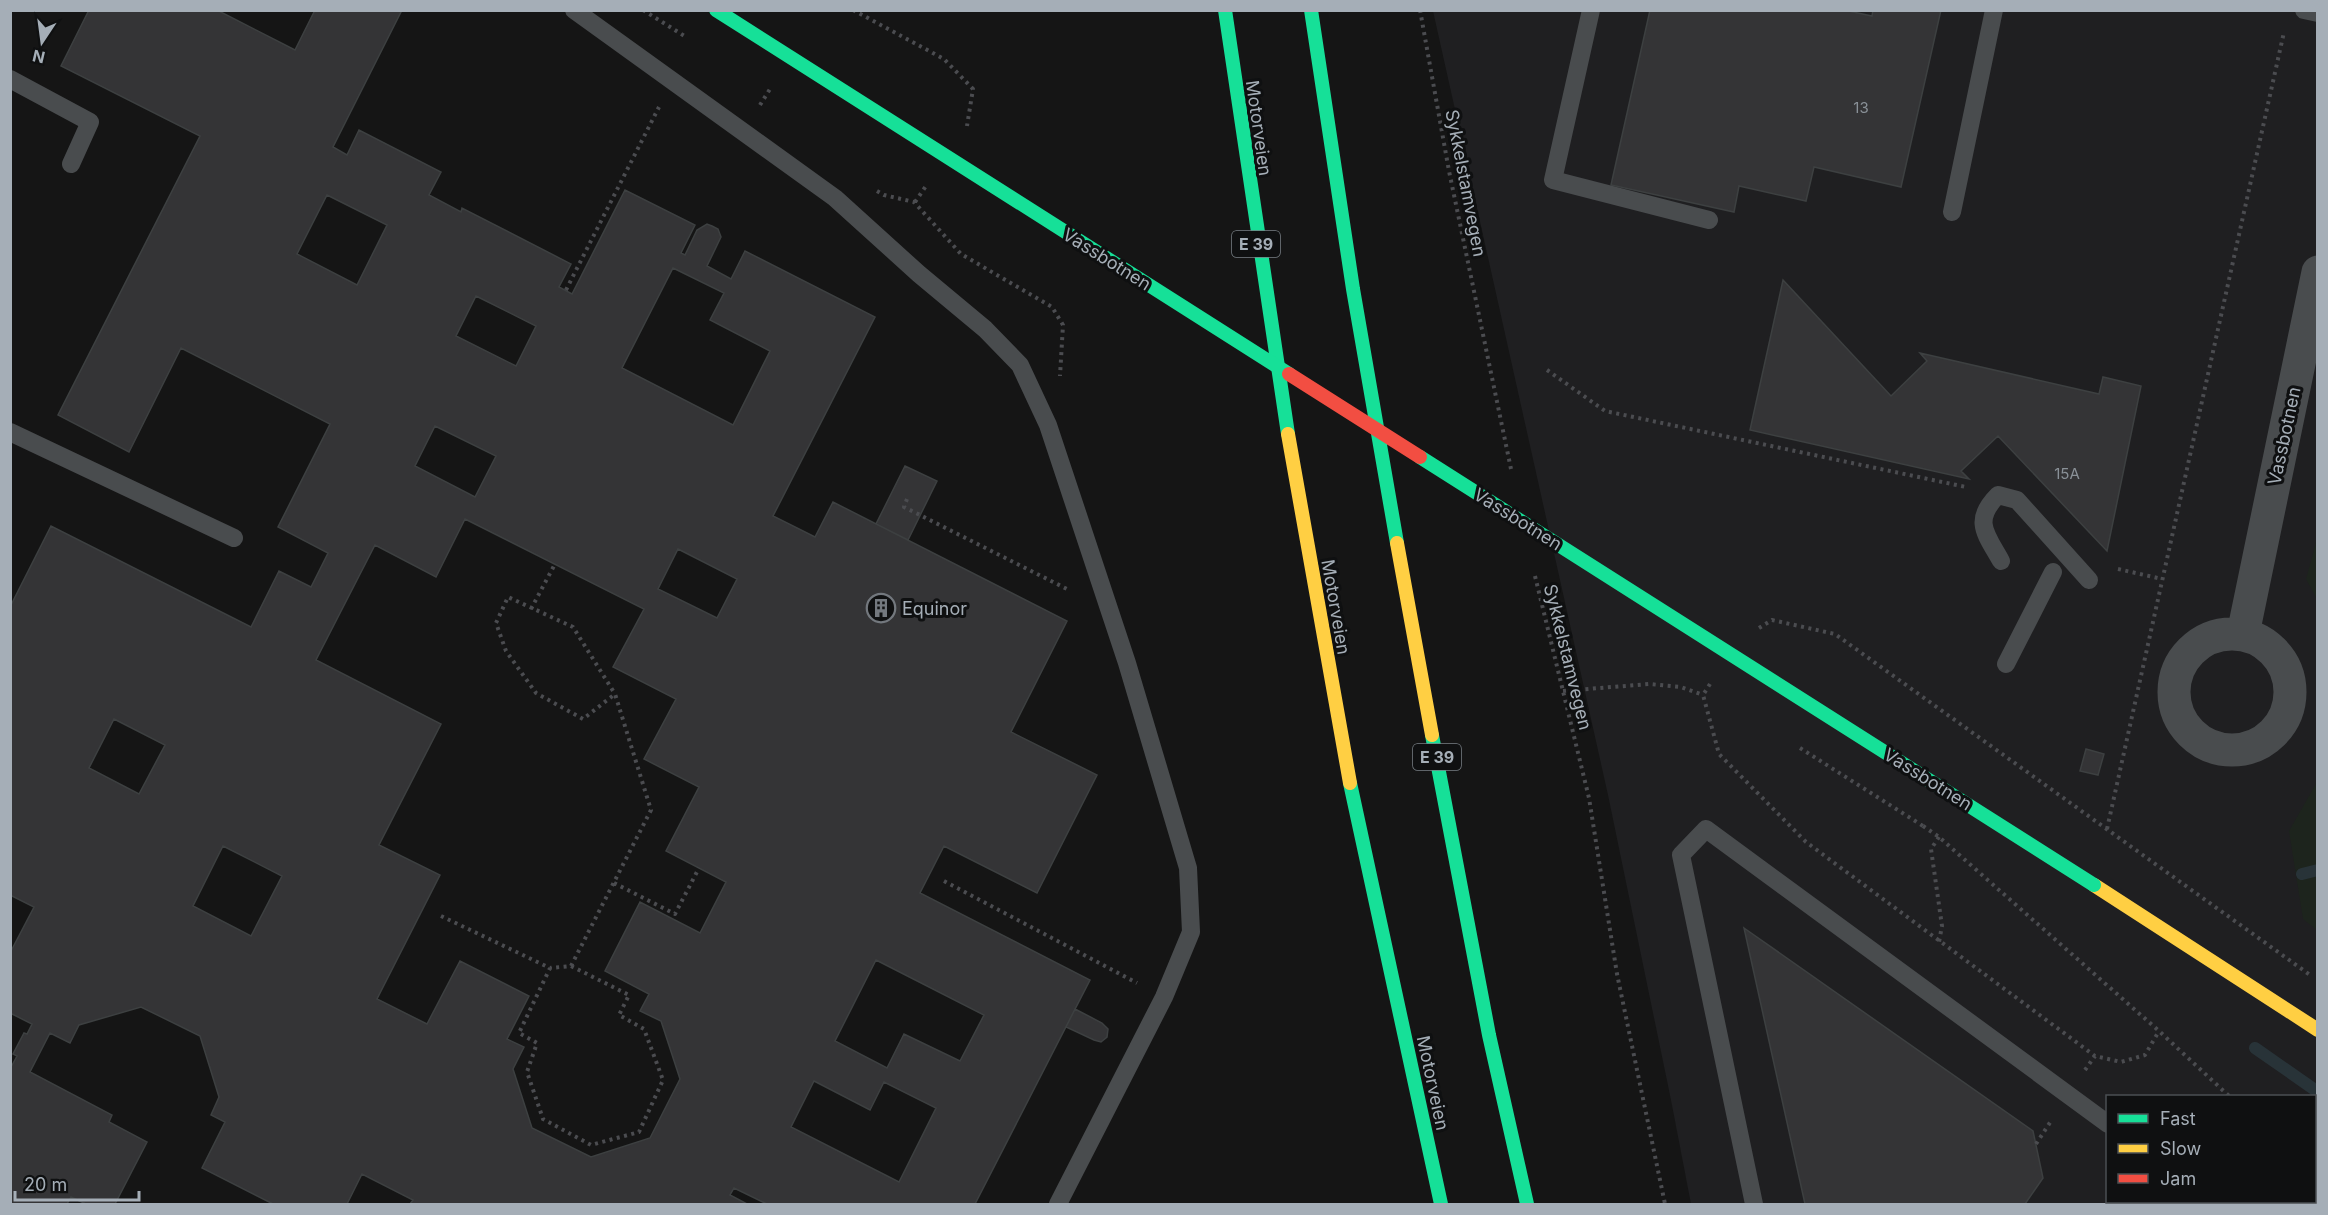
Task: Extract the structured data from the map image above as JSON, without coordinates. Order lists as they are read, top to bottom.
{
  "streets": {
    "main road": ["Motorveien", "E 39", "Vassbotnen"],
    "path": ["Sykkelstamvegen"]
  },
  "places": {
    "building": ["Equinor"]
  },
  "house_numbers": ["13", "15A"],
  "legend": ["Fast", "Slow", "Jam"],
  "scale_bar": "20 m",
  "north": "bottom"
}
